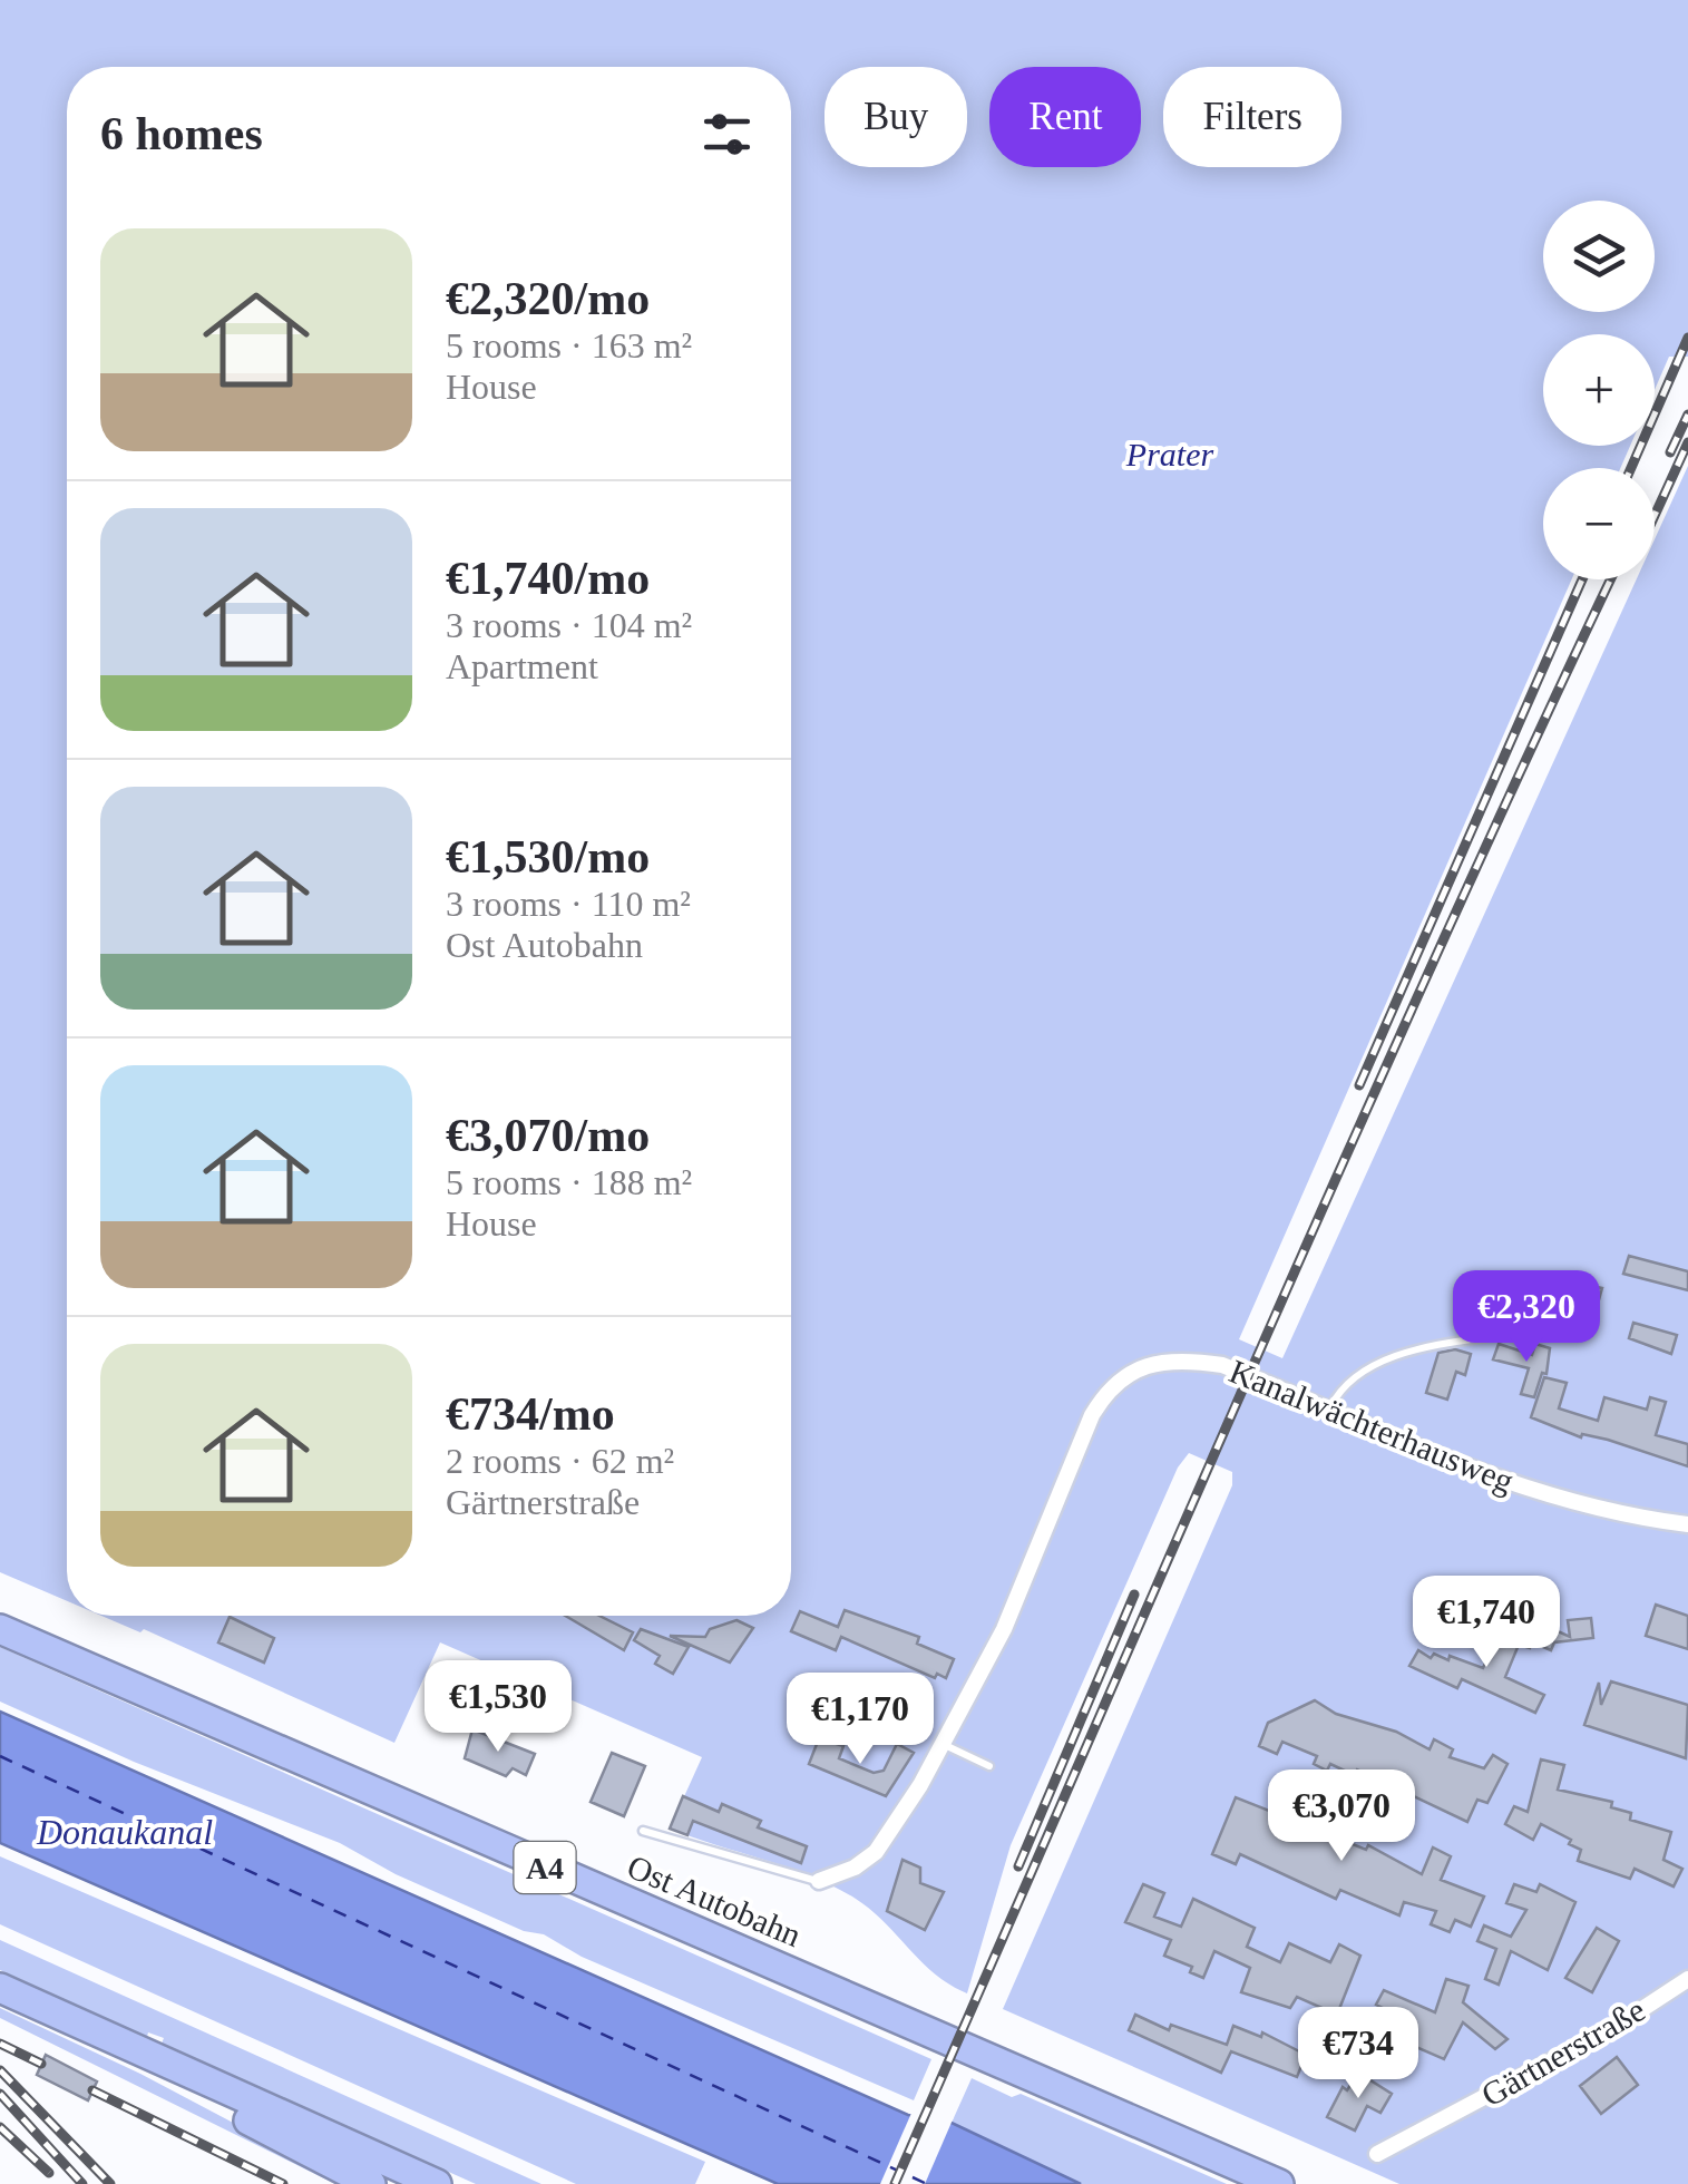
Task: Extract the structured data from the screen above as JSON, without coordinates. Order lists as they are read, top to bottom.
{
  "streets": {
    "highway": ["A4", "Ost Autobahn"],
    "street": ["Kanalwächterhausweg", "Gärtnerstraße"]
  },
  "water": ["Donaukanal"],
  "parks": ["Prater"],
  "page": {
    "chip": ["Buy", "Rent", "Filters"],
    "heading": "6 homes",
    "map_buttons": ["+", "−"],
    "list": [
      {
        "name": "€2,320/mo",
        "note": "5 rooms · 163 m² · House"
      },
      {
        "name": "€1,740/mo",
        "note": "3 rooms · 104 m² · Apartment"
      },
      {
        "name": "€1,530/mo",
        "note": "3 rooms · 110 m² · Ost Autobahn"
      },
      {
        "name": "€3,070/mo",
        "note": "5 rooms · 188 m² · House"
      },
      {
        "name": "€734/mo",
        "note": "2 rooms · 62 m² · Gärtnerstraße"
      }
    ],
    "price": [
      "€2,320",
      "€1,740",
      "€1,530",
      "€1,170",
      "€3,070",
      "€734"
    ]
  }
}
